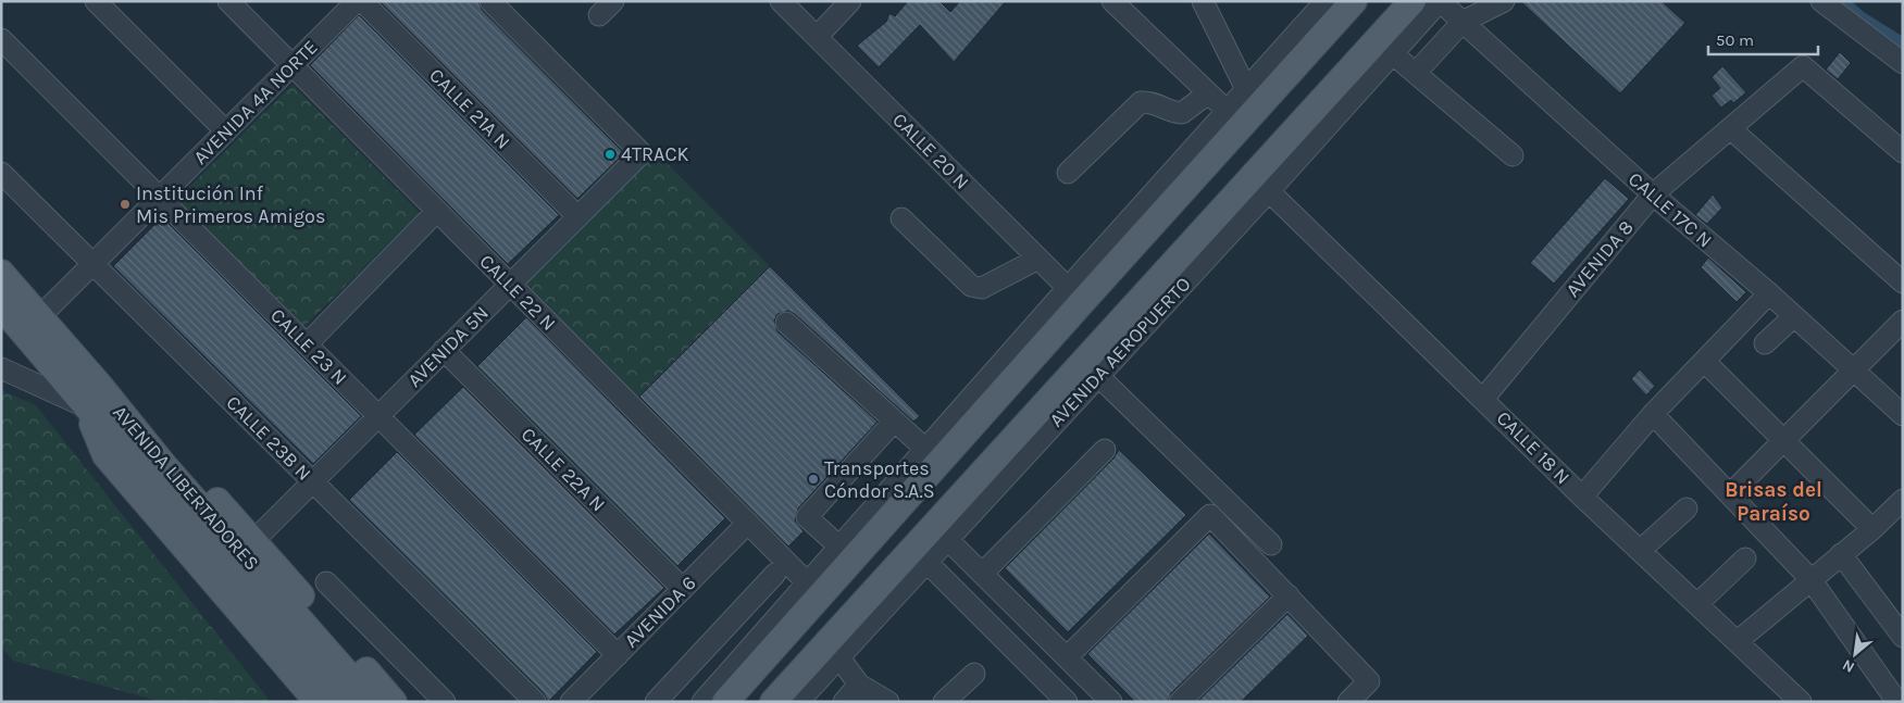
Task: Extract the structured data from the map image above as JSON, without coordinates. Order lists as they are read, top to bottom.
{
  "streets": {
    "main road": ["AVENIDA AEROPUERTO", "AVENIDA LIBERTADORES"],
    "street": [
      "AVENIDA 4A NORTE",
      "CALLE 21A N",
      "CALLE 20 N",
      "CALLE 17C N",
      "AVENIDA 8",
      "CALLE 22 N",
      "CALLE 23 N",
      "AVENIDA 5N",
      "CALLE 23B N",
      "CALLE 18 N",
      "CALLE 22A N",
      "AVENIDA 6"
    ]
  },
  "crossings": [
    ["AVENIDA 4A NORTE", "CALLE 22 N"],
    ["AVENIDA 4A NORTE", "CALLE 23 N"],
    ["AVENIDA 4A NORTE", "CALLE 23B N"],
    ["AVENIDA 4A NORTE", "AVENIDA LIBERTADORES"],
    ["CALLE 21A N", "AVENIDA 5N"],
    ["CALLE 17C N", "AVENIDA 8"],
    ["CALLE 17C N", "AVENIDA AEROPUERTO"],
    ["AVENIDA 8", "CALLE 18 N"],
    ["CALLE 22 N", "AVENIDA 5N"],
    ["CALLE 22 N", "AVENIDA 6"],
    ["CALLE 23 N", "AVENIDA 5N"],
    ["CALLE 23 N", "AVENIDA 6"],
    ["AVENIDA 5N", "CALLE 23B N"],
    ["AVENIDA 5N", "CALLE 22A N"],
    ["AVENIDA AEROPUERTO", "CALLE 18 N"],
    ["CALLE 22A N", "AVENIDA 6"]
  ],
  "districts": ["Brisas del Paraíso"],
  "places": ["4TRACK", "Institución Inf Mis Primeros Amigos", "Transportes Cóndor S.A.S"],
  "scale_bar": "50 m",
  "north": "bottom left"
}
